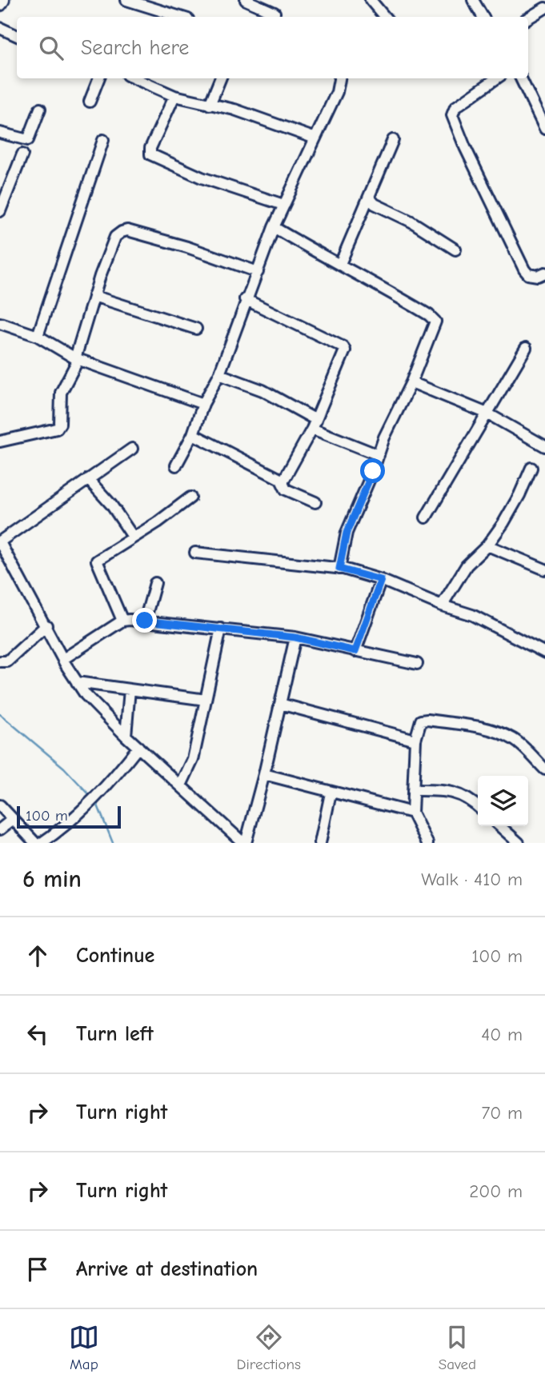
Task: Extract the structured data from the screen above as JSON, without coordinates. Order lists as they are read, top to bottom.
{
  "scale_bar": "100 m",
  "page": {
    "search": "Search here",
    "scale": "100 m",
    "heading": ["6 min", "Walk · 410 m"],
    "list": [
      ["Continue", "100 m"],
      ["Turn left", "40 m"],
      ["Turn right", "70 m"],
      ["Turn right", "200 m"],
      "Arrive at destination"
    ],
    "nav": ["Map", "Directions", "Saved"]
  }
}
